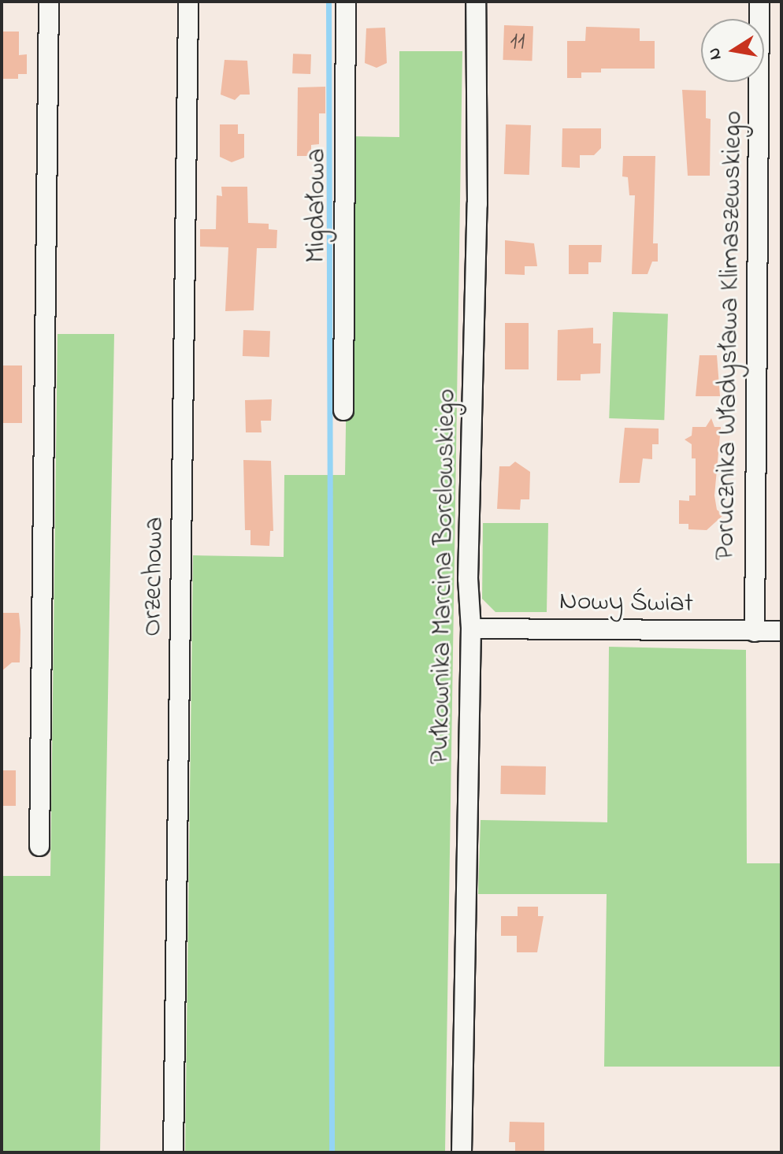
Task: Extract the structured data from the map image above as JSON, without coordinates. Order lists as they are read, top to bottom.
{
  "streets": {
    "street": [
      "Migdałowa",
      "Porucznika Władysława Klimaszewskiego",
      "Orzechowa",
      "Pułkownika Marcina Borelowskiego",
      "Nowy Świat"
    ]
  },
  "crossings": [
    ["Porucznika Władysława Klimaszewskiego", "Nowy Świat"],
    ["Pułkownika Marcina Borelowskiego", "Nowy Świat"]
  ],
  "house_numbers": ["11"],
  "north": "left"
}
